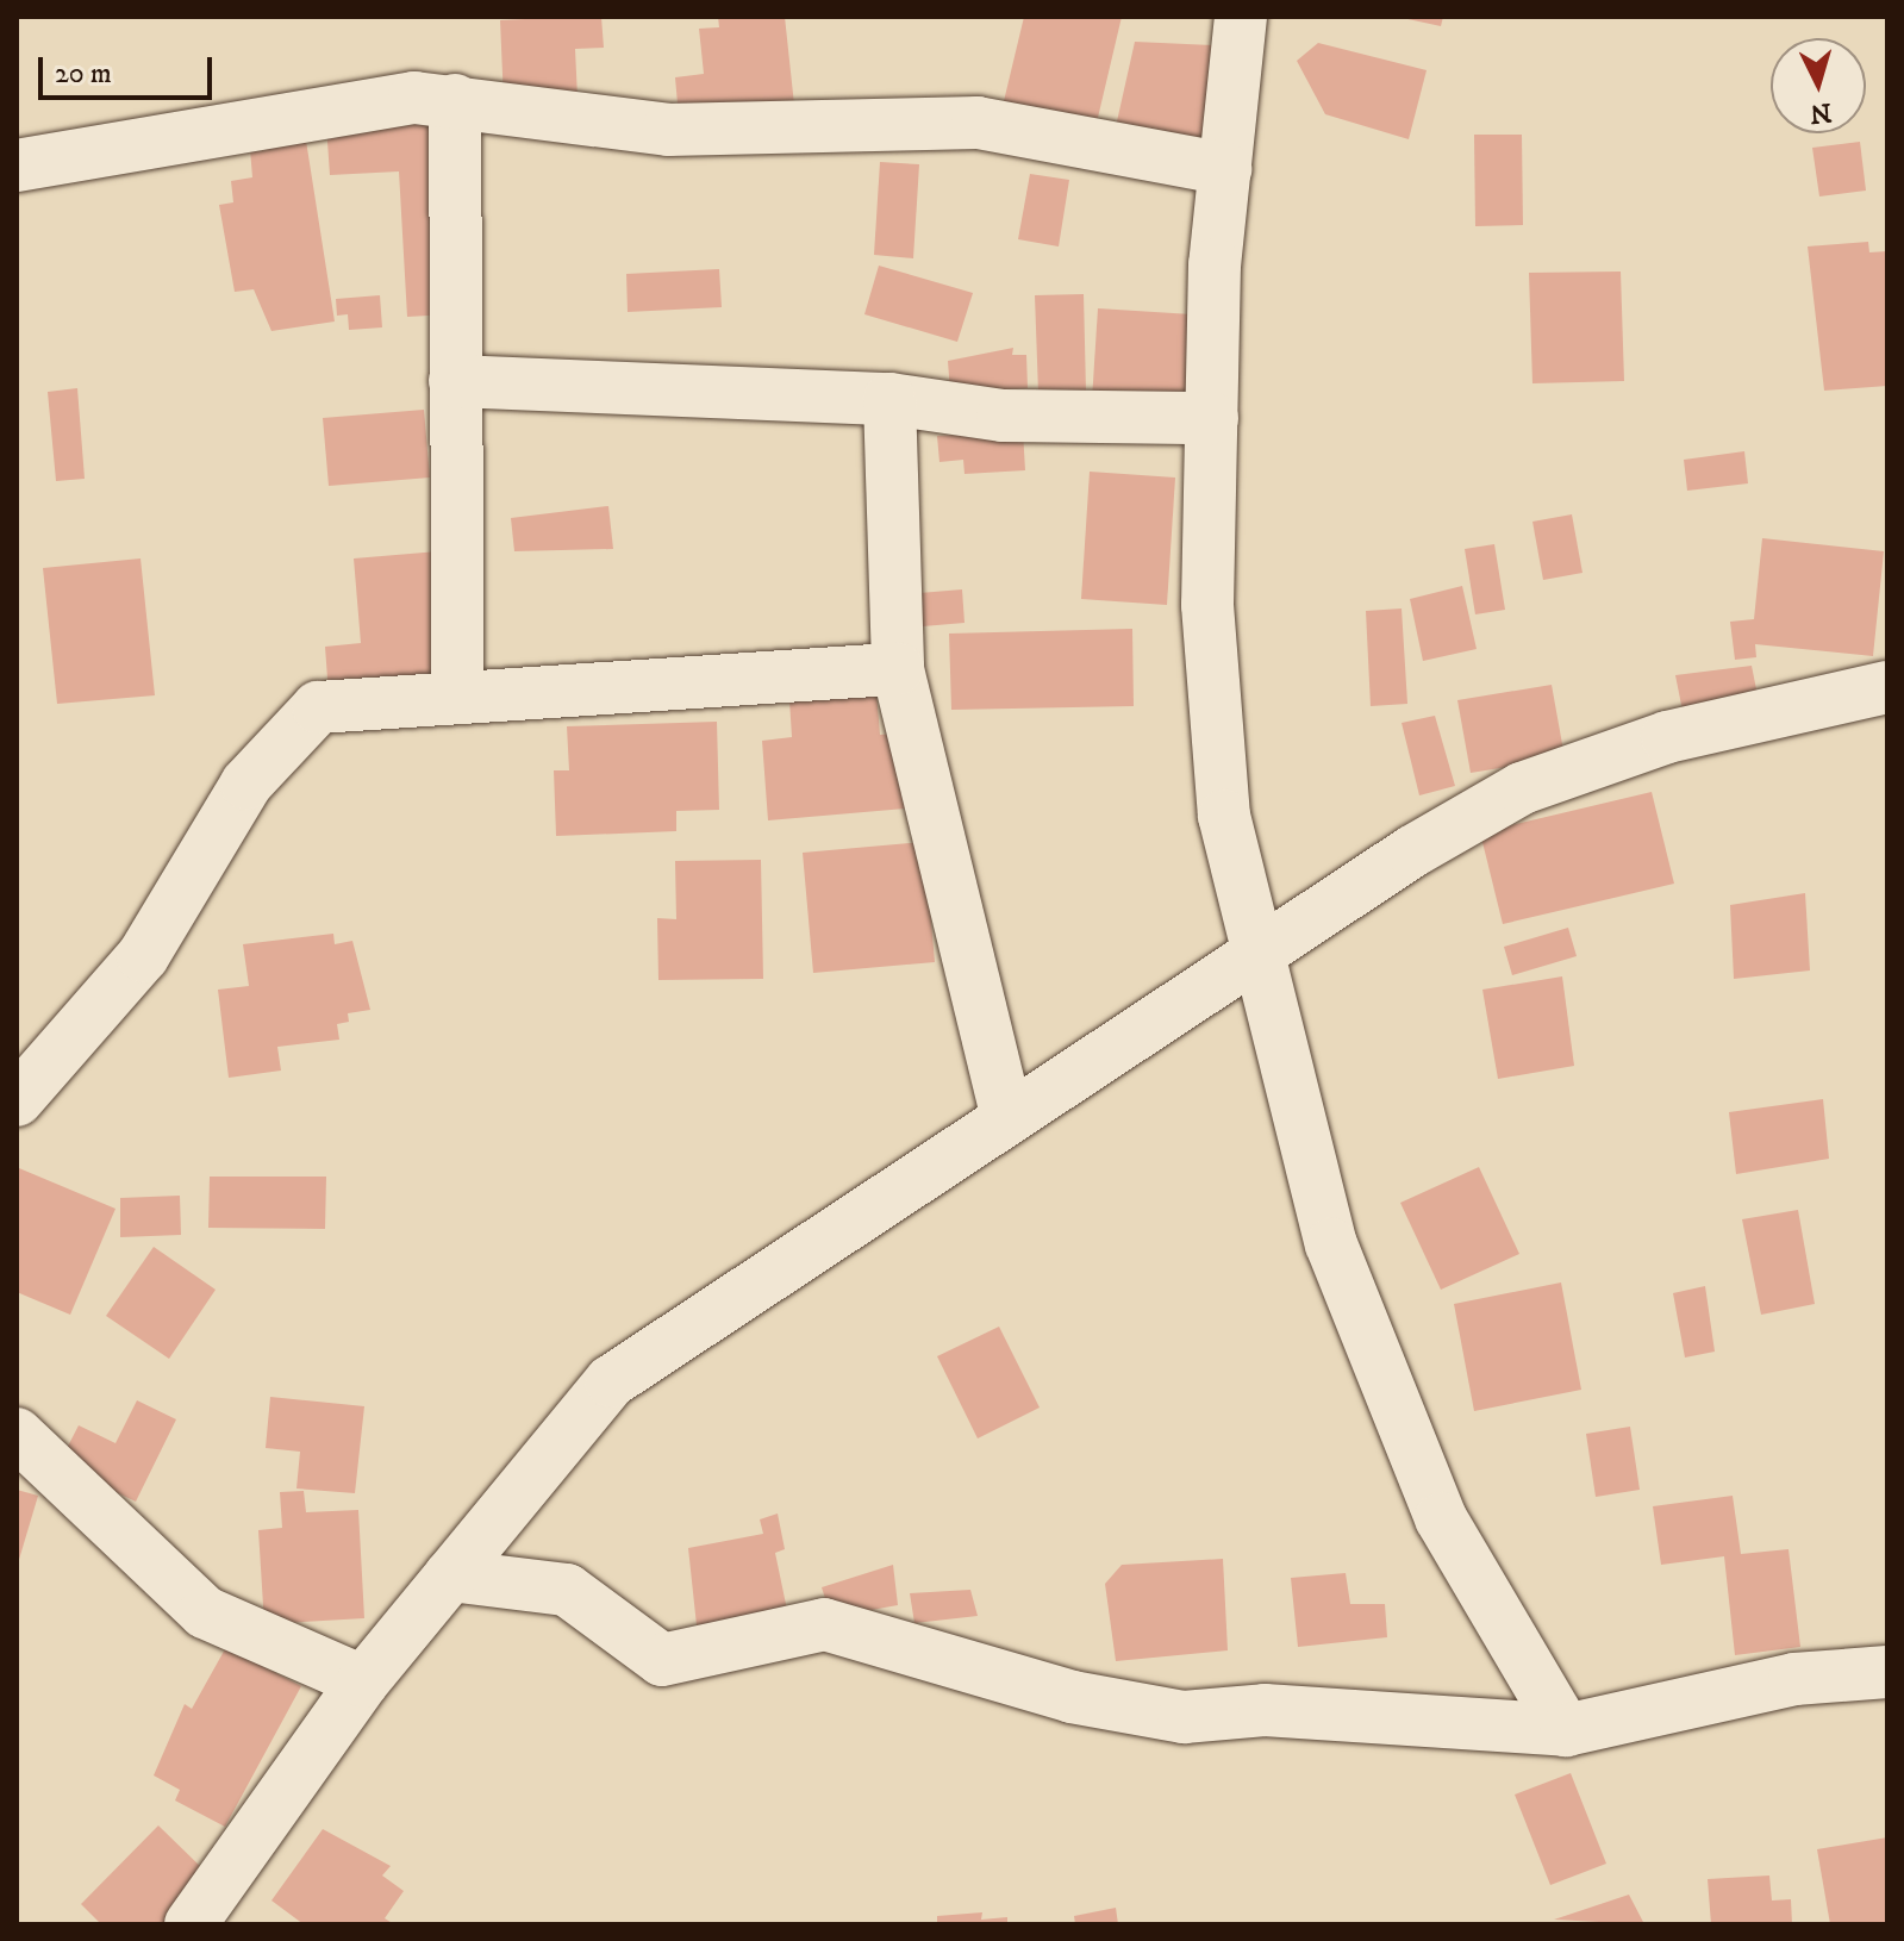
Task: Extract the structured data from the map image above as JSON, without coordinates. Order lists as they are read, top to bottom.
{
  "scale_bar": "20 m",
  "north": "bottom"
}
